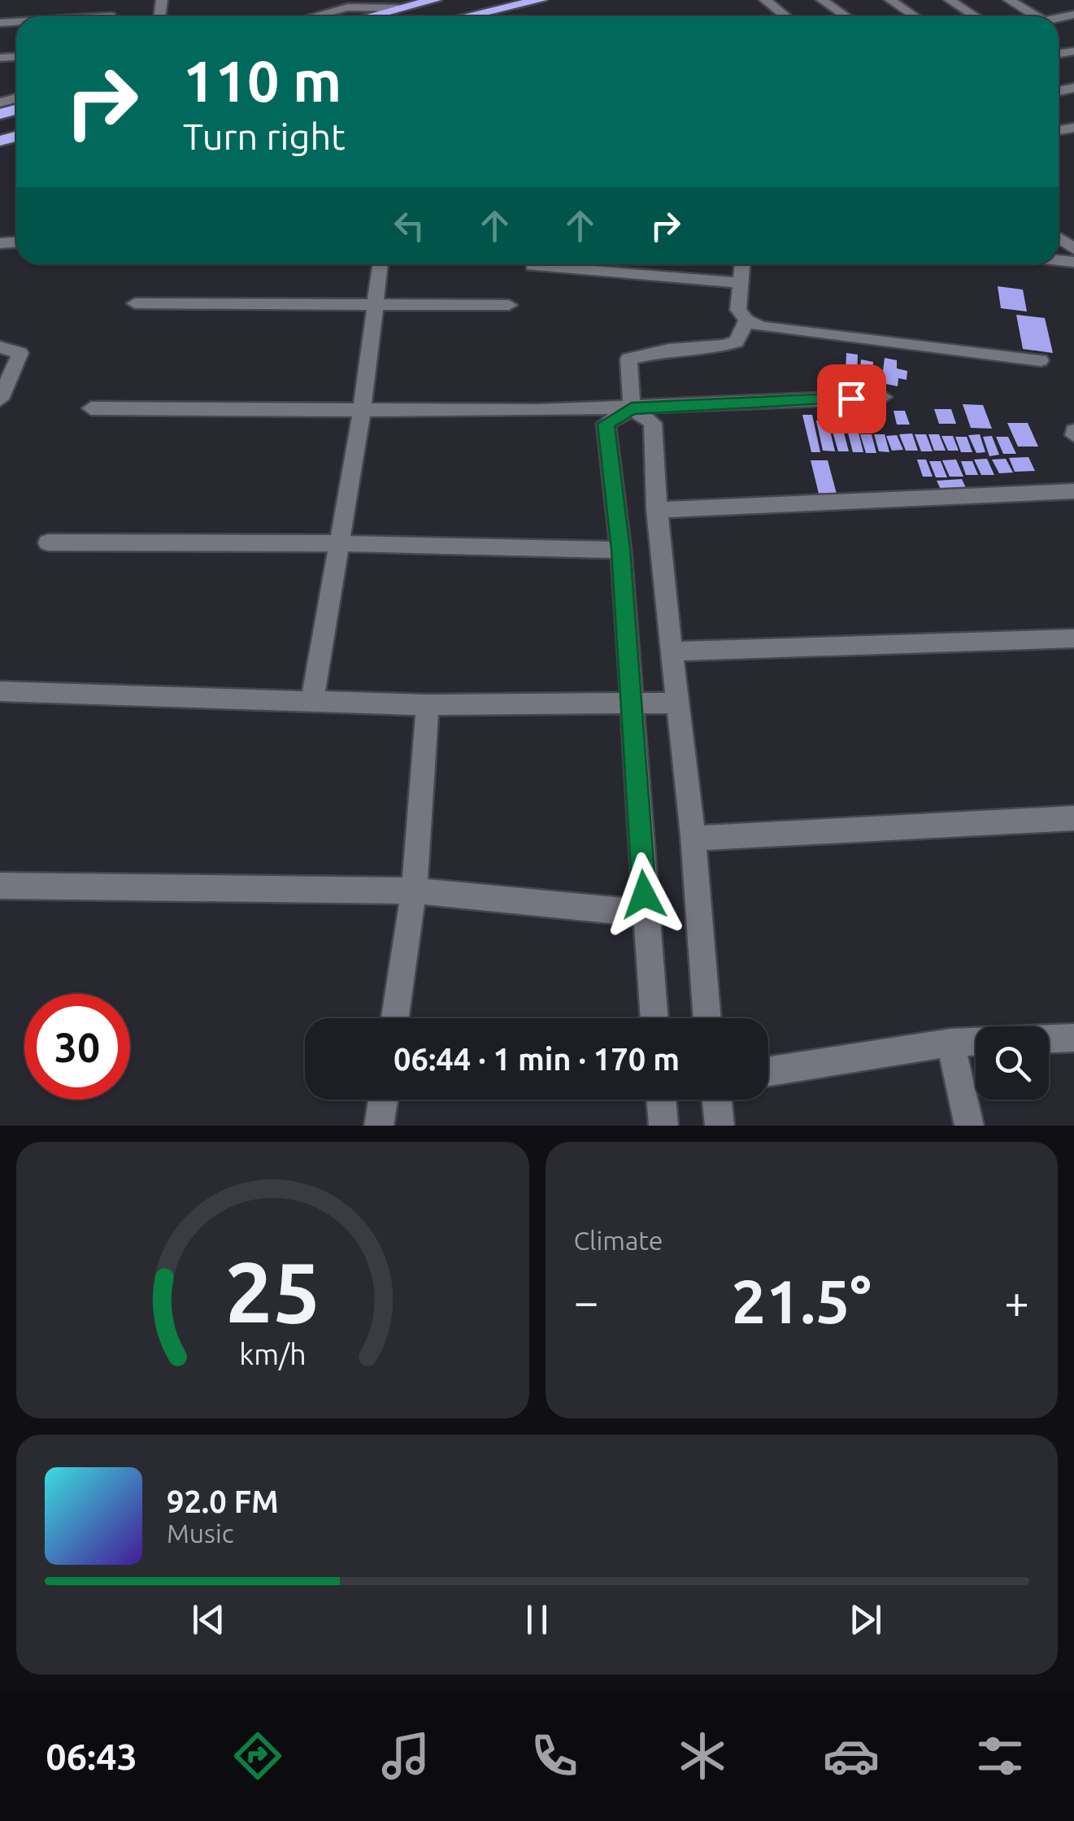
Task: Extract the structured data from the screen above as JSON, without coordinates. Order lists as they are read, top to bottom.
{
  "page": {
    "turn": ["110 m", "Turn right"],
    "limit": "30",
    "trip": "06:44 · 1 min · 170 m",
    "tile": "Climate",
    "heat": ["−", "21.5°", "+"],
    "song": ["92.0 FM", "Music"],
    "tabs": "06:43",
    "gauge": ["25", "km/h"]
  }
}
